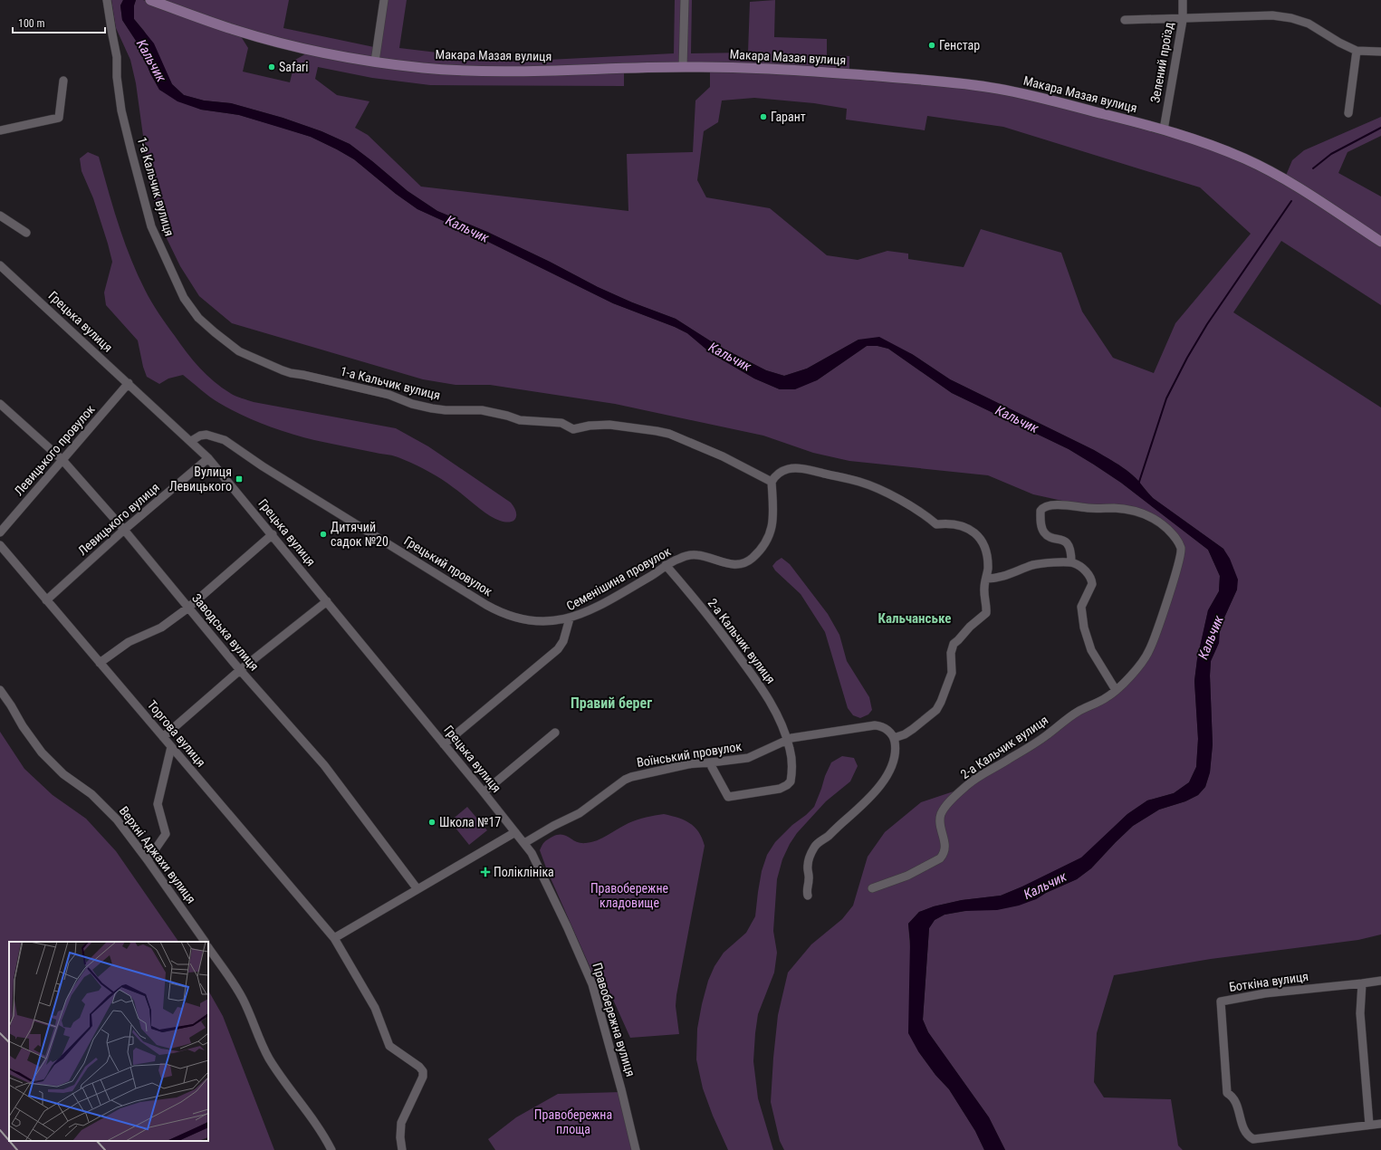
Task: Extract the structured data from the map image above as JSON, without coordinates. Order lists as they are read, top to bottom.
{
  "streets": {
    "main road": ["Макара Мазая вулиця"],
    "street": [
      "Зелений проїзд",
      "1-а Кальчик вулиця",
      "Грецька вулиця",
      "Левицького провулок",
      "Левицького вулиця",
      "Грецький провулок",
      "Семенішина провулок",
      "Заводська вулиця",
      "2-а Кальчик вулиця",
      "Торгова вулиця",
      "Воїнський провулок",
      "Верхні Аджахи вулиця",
      "Боткіна вулиця",
      "Правобережна вулиця"
    ]
  },
  "crossings": [
    ["Макара Мазая вулиця", "Зелений проїзд"],
    ["1-а Кальчик вулиця", "Семенішина провулок"],
    ["Грецька вулиця", "Левицького провулок"],
    ["Грецька вулиця", "Левицького вулиця"],
    ["Грецька вулиця", "Грецький провулок"],
    ["Грецька вулиця", "Семенішина провулок"],
    ["Грецька вулиця", "Воїнський провулок"],
    ["Грецька вулиця", "Правобережна вулиця"],
    ["Левицького провулок", "Заводська вулиця"],
    ["Левицького вулиця", "Заводська вулиця"],
    ["Левицького вулиця", "Торгова вулиця"],
    ["Грецький провулок", "Семенішина провулок"],
    ["Семенішина провулок", "2-а Кальчик вулиця"],
    ["2-а Кальчик вулиця", "Воїнський провулок"],
    ["Воїнський провулок", "Правобережна вулиця"]
  ],
  "districts": ["Кальчанське", "Правий берег"],
  "water": ["Кальчик"],
  "parks": ["Правобережне кладовище", "Правобережна площа"],
  "places": {
    "other": [
      "Генстар",
      "Safari",
      "Гарант",
      "Дитячий садок №20",
      "Школа №17"
    ],
    "transit": ["Вулиця Левицького"],
    "health": ["Поліклініка"]
  },
  "scale_bar": "100 m"
}
